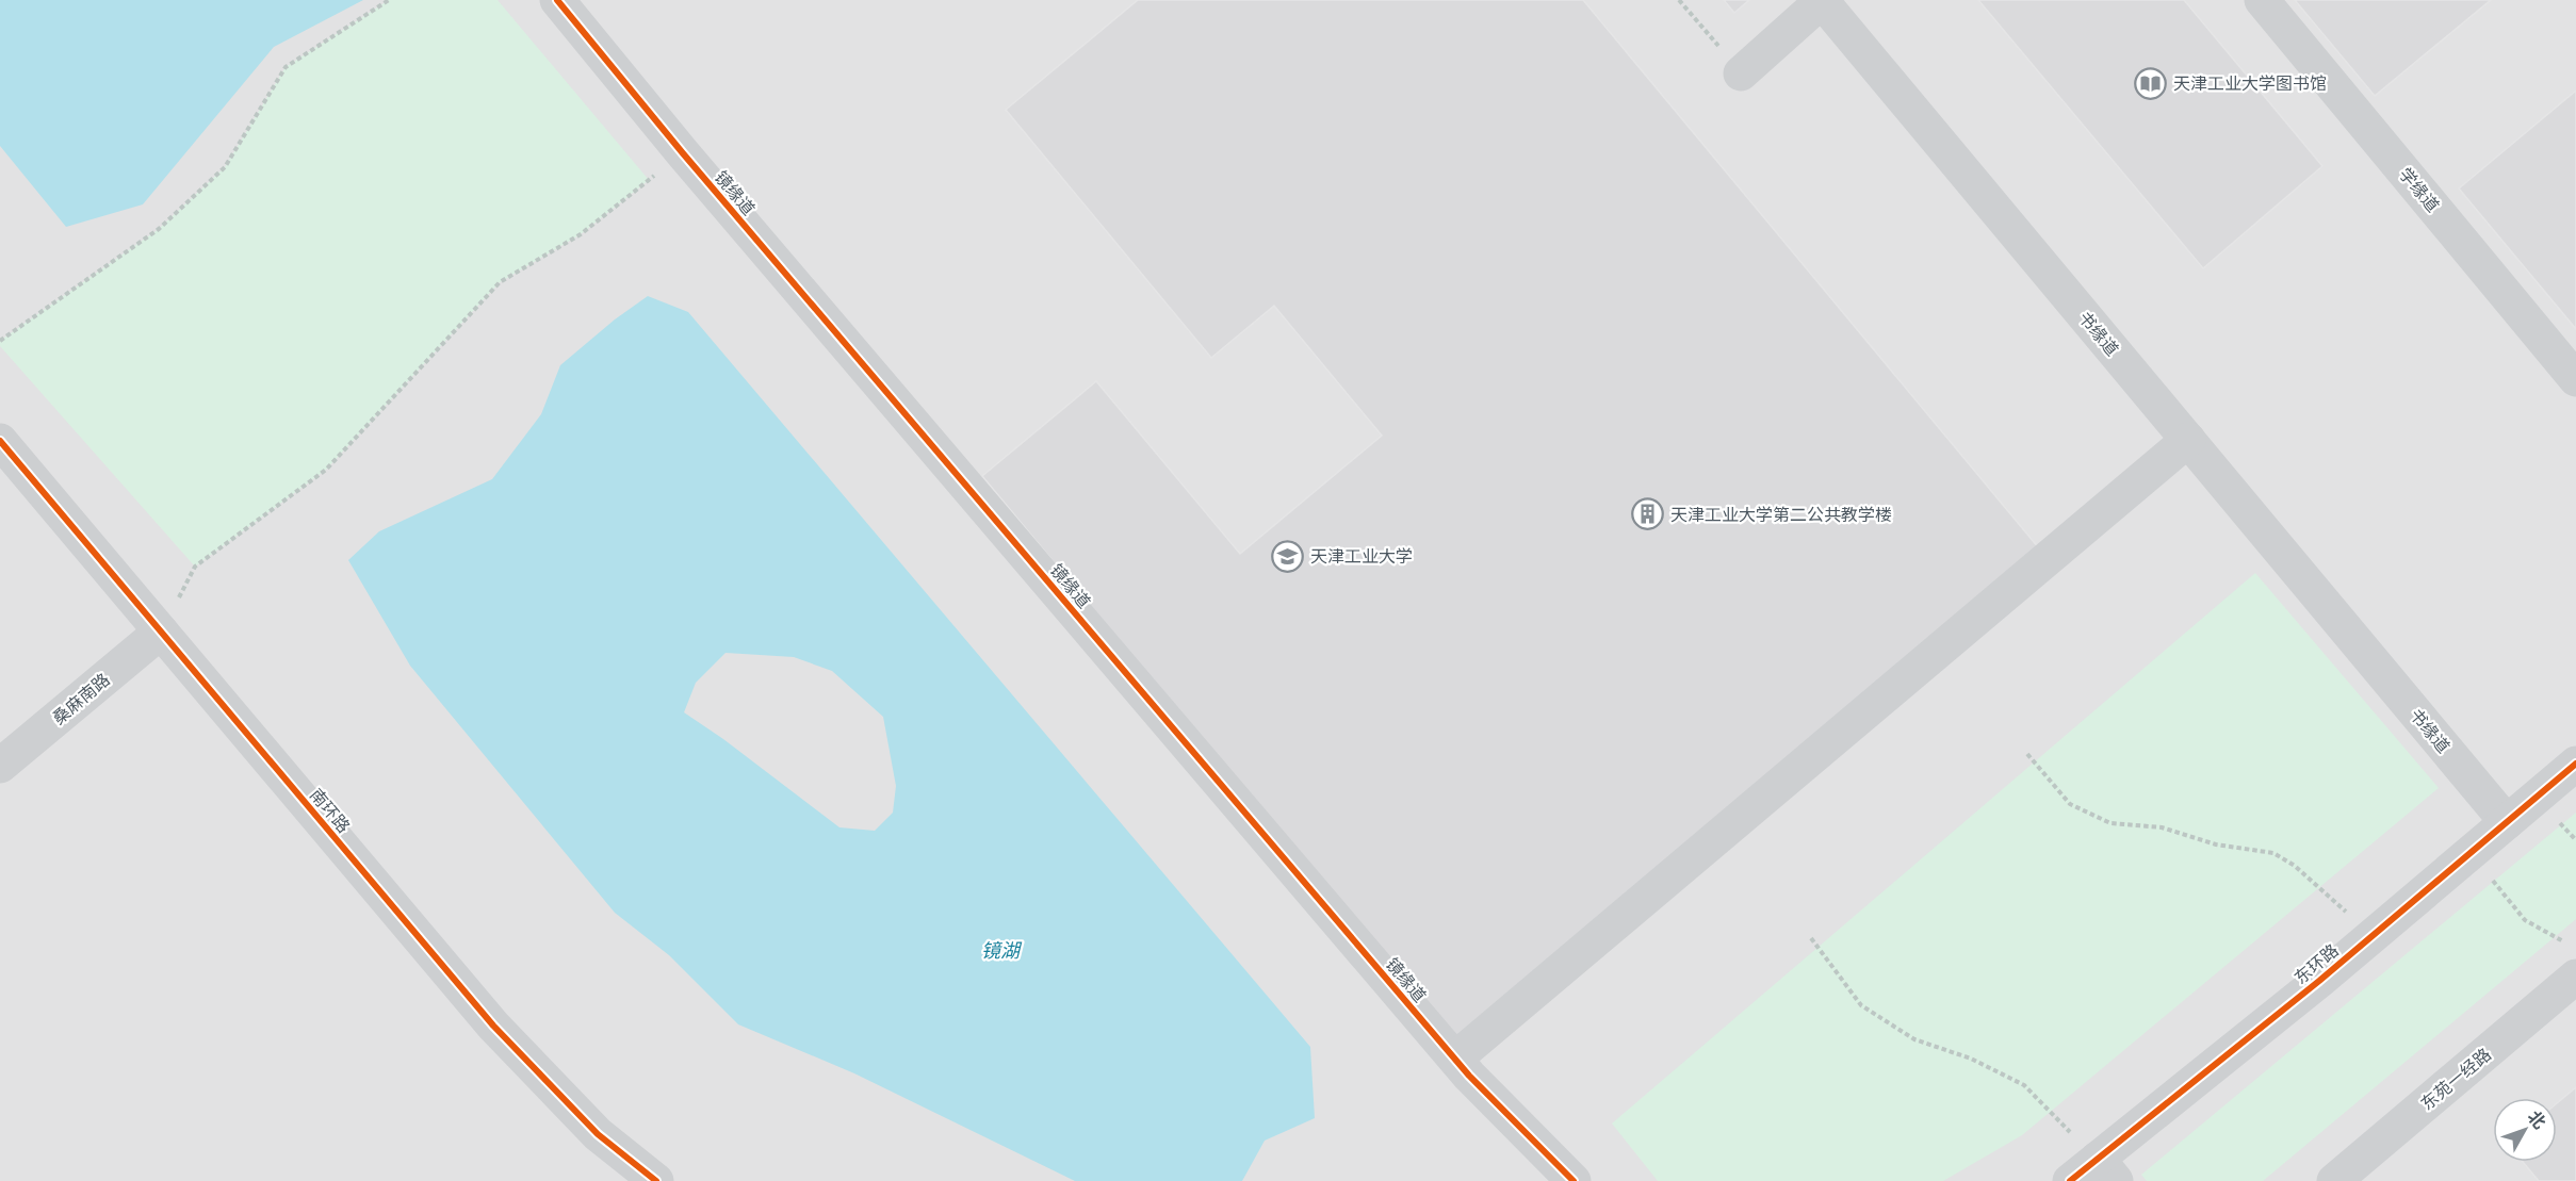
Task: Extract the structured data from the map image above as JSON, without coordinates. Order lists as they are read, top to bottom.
{
  "streets": {
    "street": [
      "学缘道",
      "镜缘道",
      "书缘道",
      "桑麻南路",
      "南环路",
      "东环路",
      "东苑一经路"
    ]
  },
  "crossings": [
    ["书缘道", "东环路"],
    ["桑麻南路", "南环路"]
  ],
  "water": ["镜湖"],
  "places": {
    "library": ["天津工业大学图书馆"],
    "building": ["天津工业大学第二公共教学楼"],
    "school or university": ["天津工业大学"]
  },
  "north": "top right"
}
